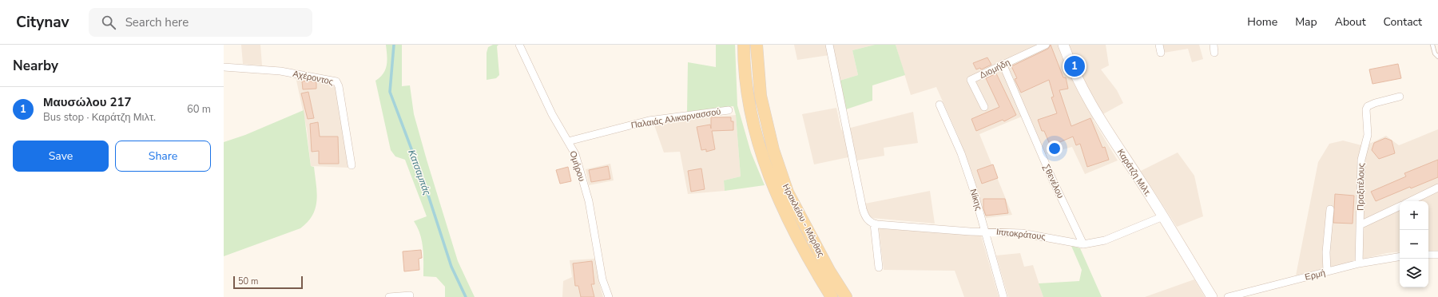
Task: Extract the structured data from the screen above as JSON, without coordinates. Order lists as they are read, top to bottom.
{
  "streets": {
    "main road": ["Ηρακλείου - Μάρθας"],
    "street": [
      "Διομήδη",
      "Αχέροντος",
      "Παλαιάς Αλικαρνασσού",
      "Ομήρου",
      "Καράτζη Μιλτ.",
      "Σθενέλου",
      "Πραξιτέλους",
      "Νίκης",
      "Ιπποκράτους",
      "Ερμή"
    ]
  },
  "crossings": [
    ["Διομήδη", "Σθενέλου"],
    ["Παλαιάς Αλικαρνασσού", "Ομήρου"],
    ["Καράτζη Μιλτ.", "Ιπποκράτους"],
    ["Σθενέλου", "Ιπποκράτους"],
    ["Πραξιτέλους", "Ερμή"],
    ["Νίκης", "Ιπποκράτους"]
  ],
  "water": ["Κατσαμπάς"],
  "scale_bar": "50 m",
  "page": {
    "header": "Citynav",
    "search": "Search here",
    "nav": [
      "Home",
      "Map",
      "About",
      "Contact"
    ],
    "heading": "Nearby",
    "pins": "1",
    "list": [
      {
        "mark": "1",
        "name": "Μαυσώλου 217",
        "note": "Bus stop · Καράτζη Μιλτ.",
        "value": "60 m"
      }
    ],
    "buttons": ["Save", "Share"],
    "map_buttons": ["+", "−"],
    "scale": "50 m"
  }
}
